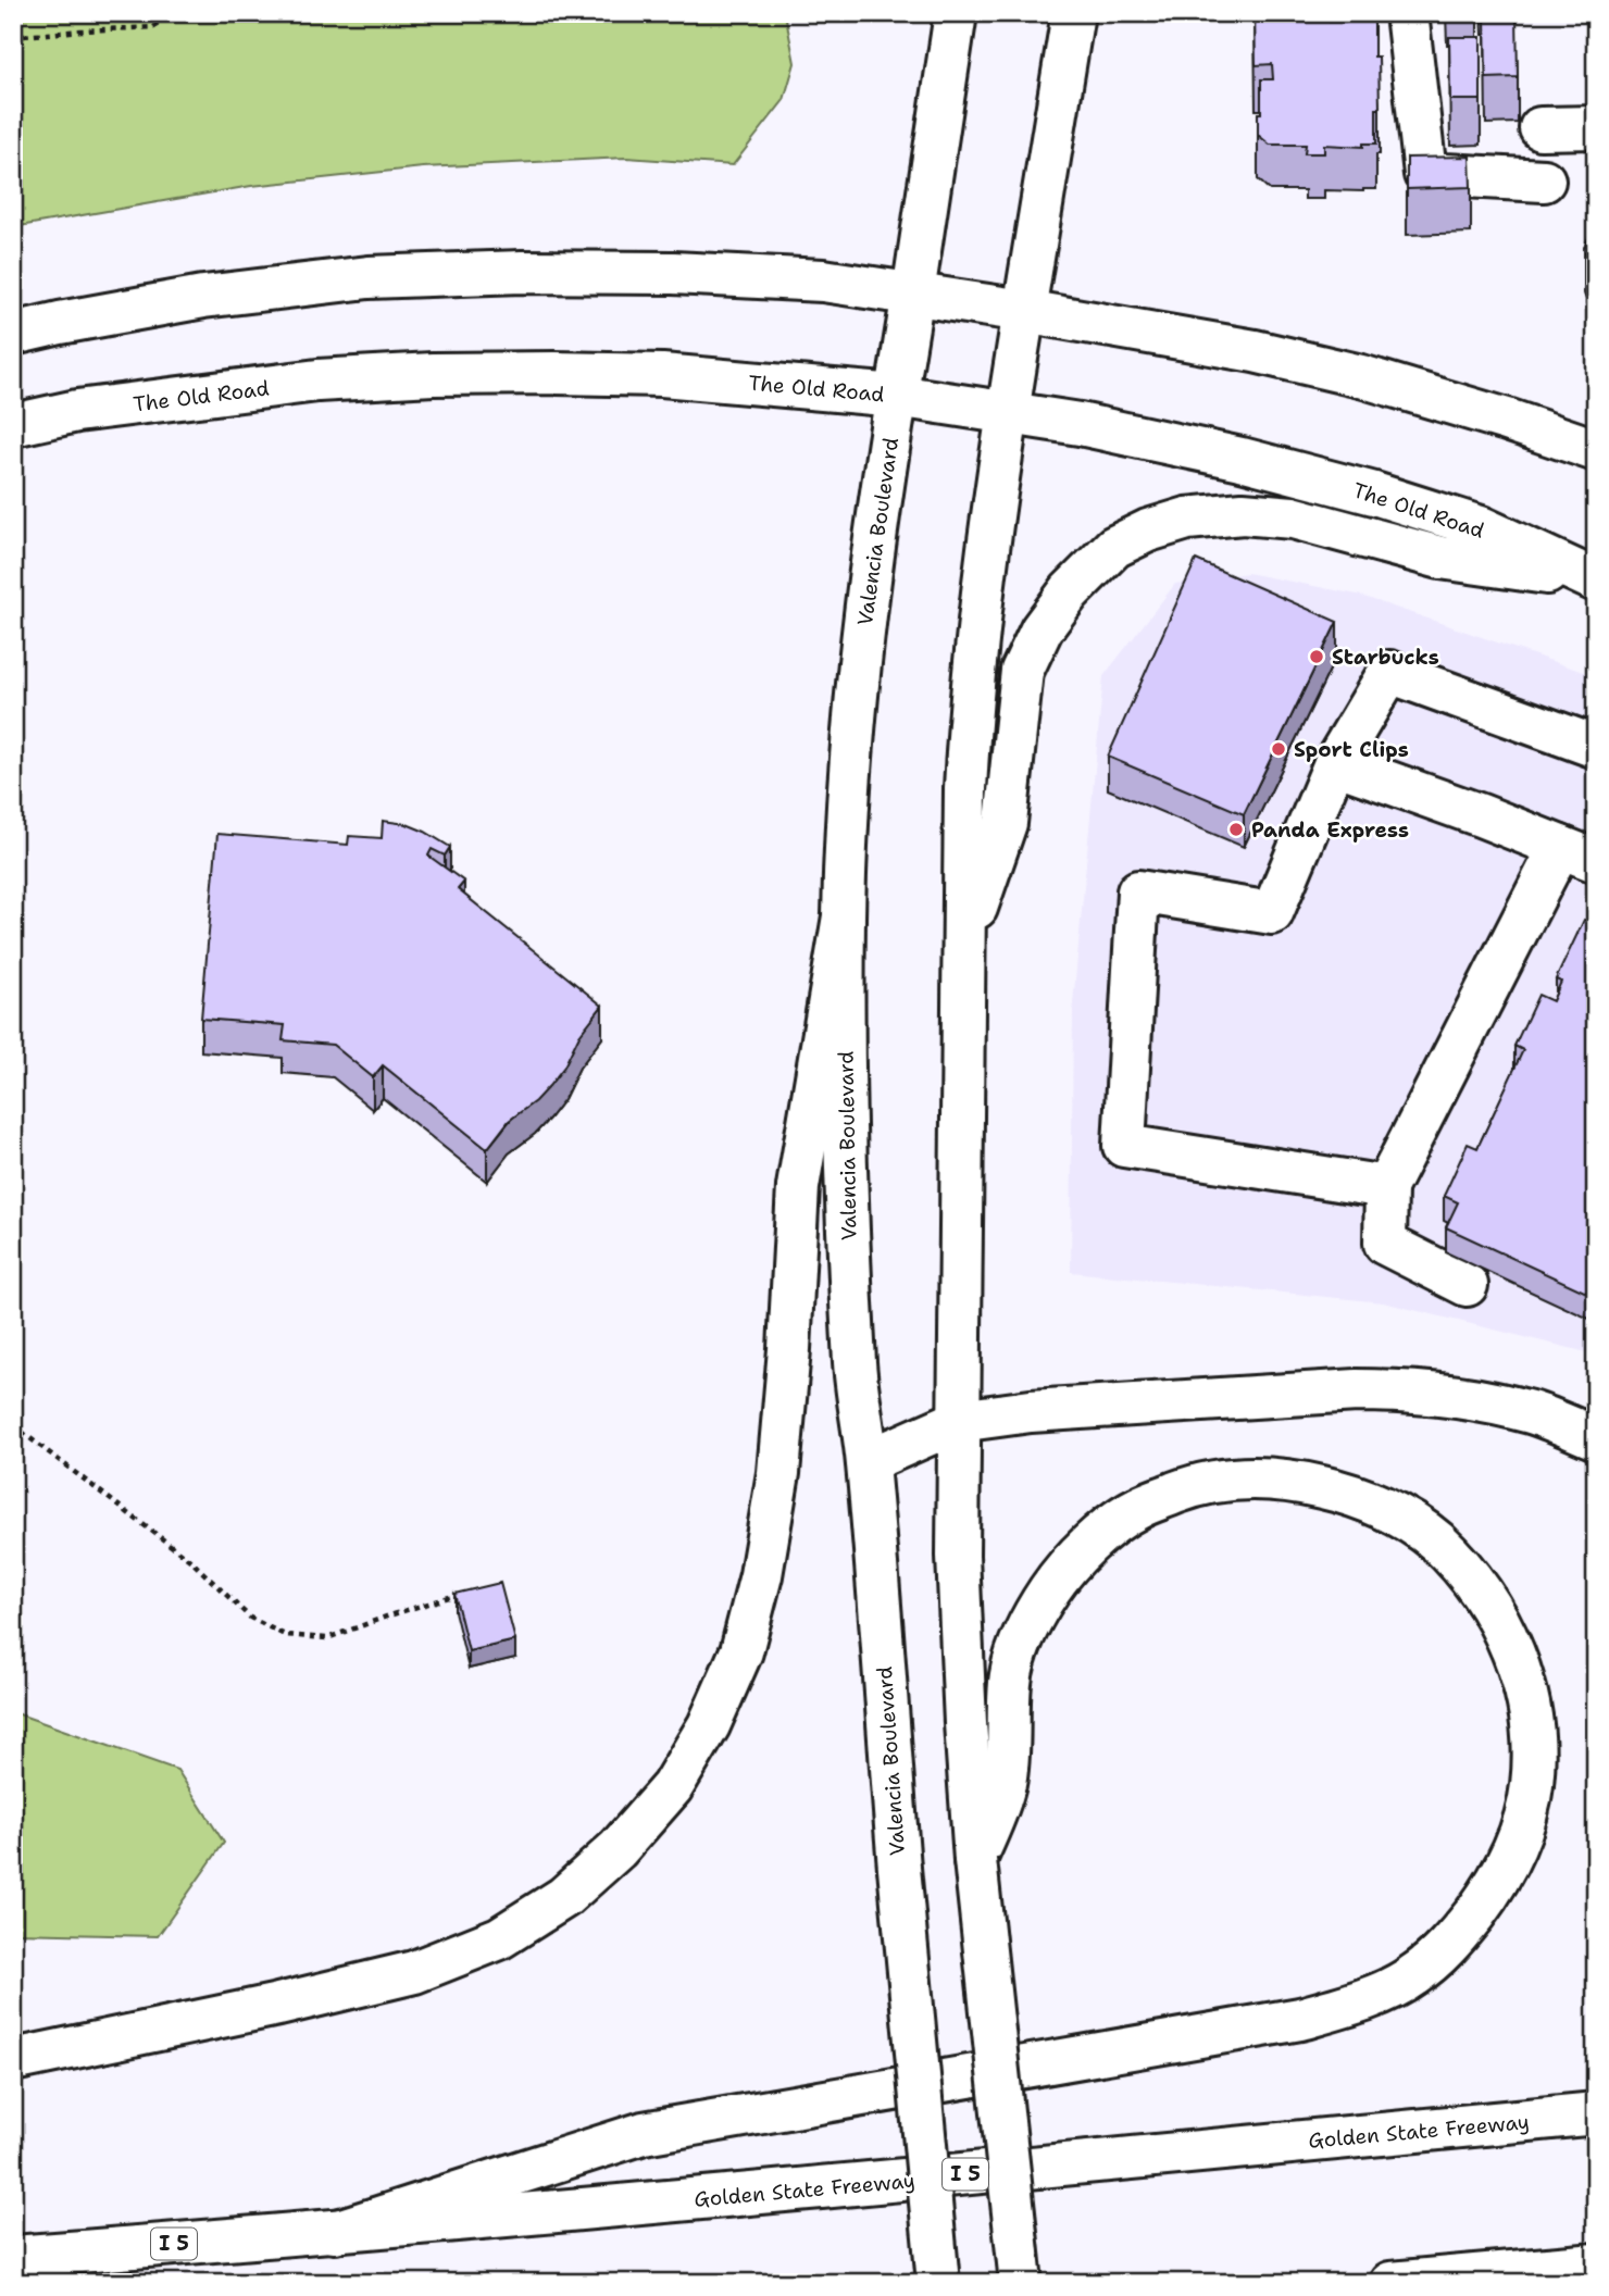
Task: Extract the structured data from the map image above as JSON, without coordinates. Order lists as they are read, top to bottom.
{
  "streets": {
    "main road": [
      "The Old Road",
      "Valencia Boulevard",
      "Golden State Freeway",
      "I 5"
    ]
  },
  "crossings": [
    ["The Old Road", "Valencia Boulevard"]
  ],
  "places": ["Starbucks", "Sport Clips", "Panda Express"]
}
